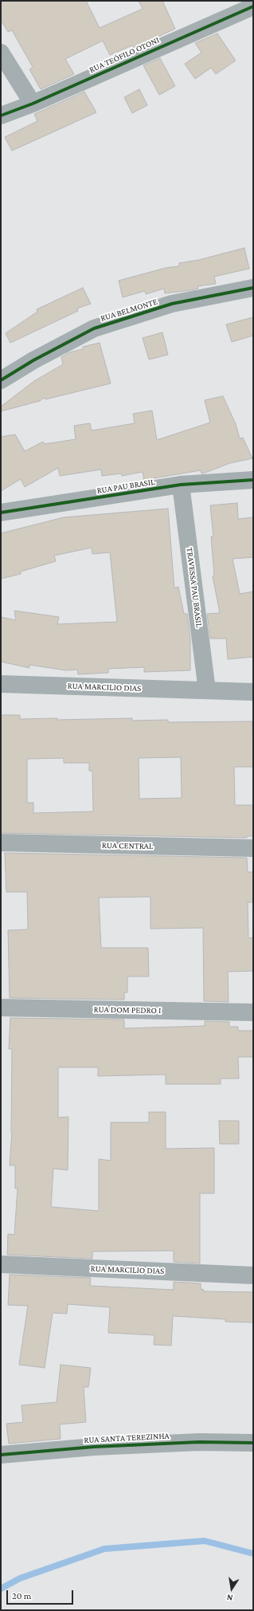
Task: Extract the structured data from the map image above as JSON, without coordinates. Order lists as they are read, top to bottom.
{
  "streets": {
    "street": [
      "RUA TEÓFILO OTONI",
      "RUA BELMONTE",
      "RUA PAU BRASIL",
      "TRAVESSA PAU BRASIL",
      "RUA MARCILIO DIAS",
      "RUA CENTRAL",
      "RUA DOM PEDRO I",
      "RUA SANTA TEREZINHA"
    ]
  },
  "crossings": [
    ["RUA PAU BRASIL", "TRAVESSA PAU BRASIL"],
    ["TRAVESSA PAU BRASIL", "RUA MARCILIO DIAS"]
  ],
  "scale_bar": "20 m",
  "north": "bottom"
}
